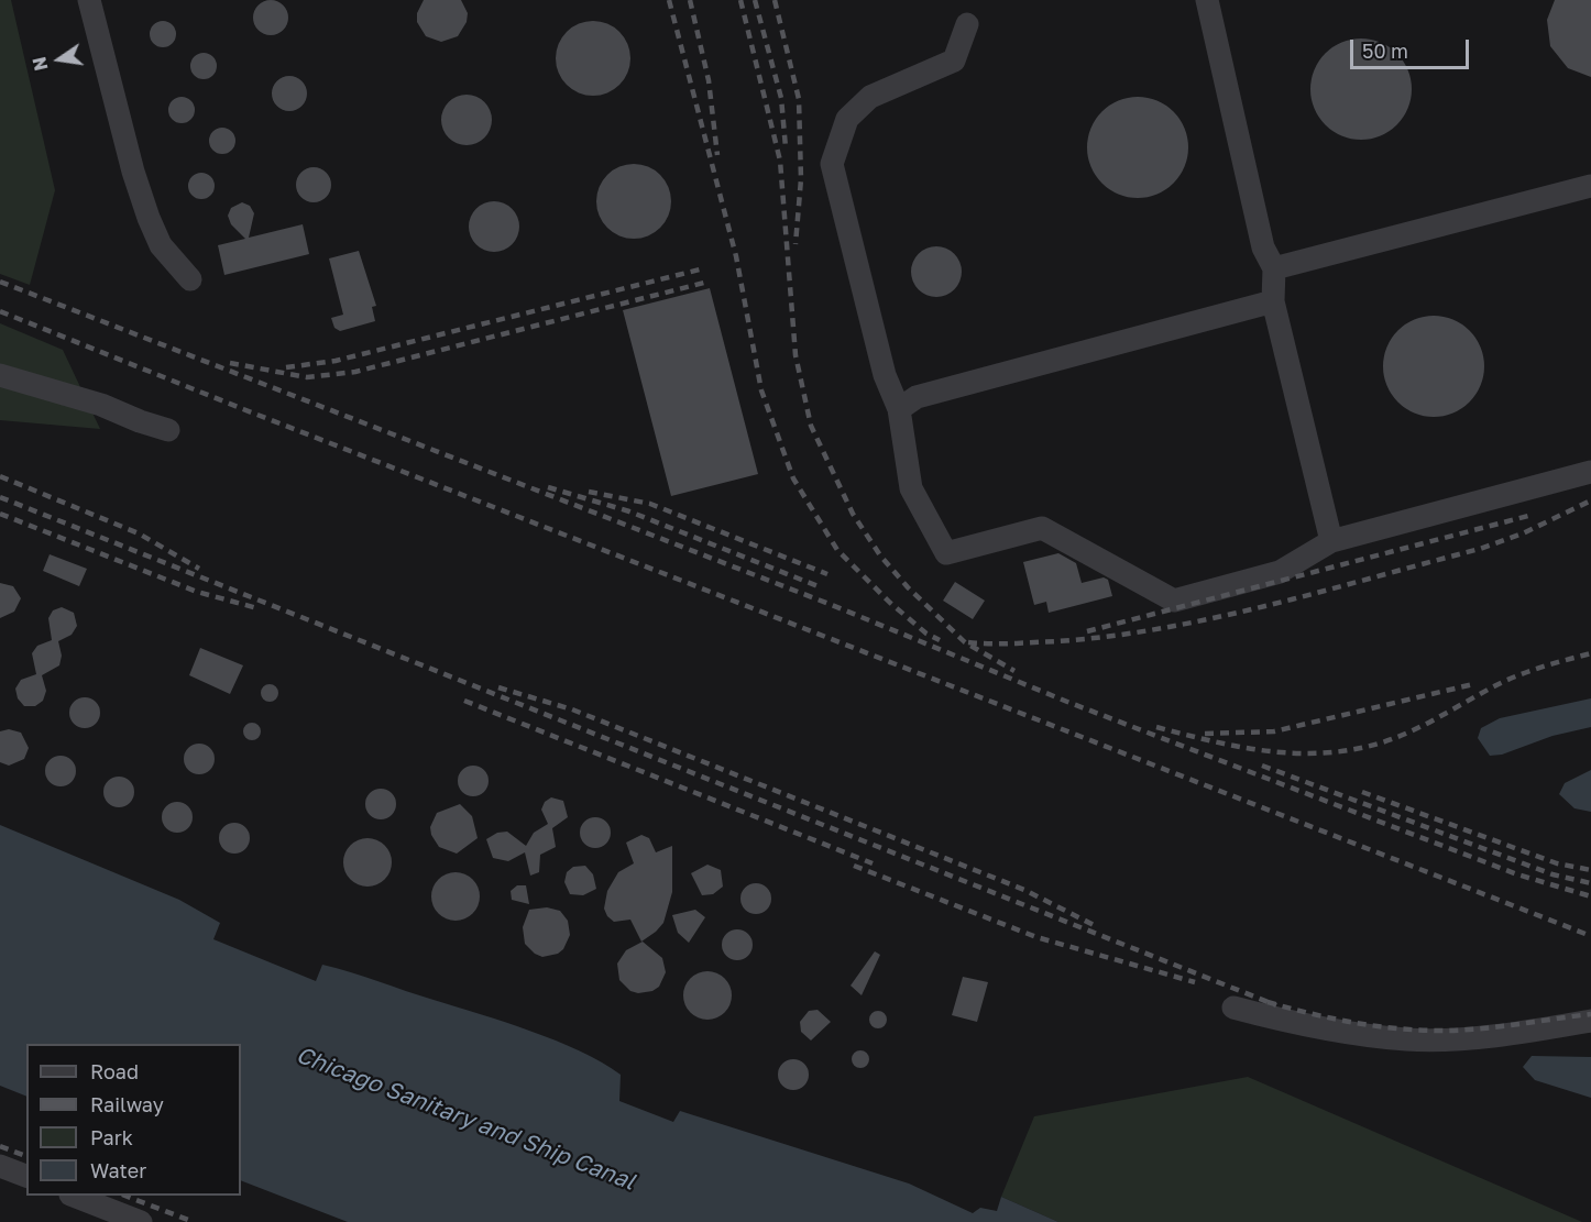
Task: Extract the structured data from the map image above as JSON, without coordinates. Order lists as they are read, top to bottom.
{
  "water": ["Chicago Sanitary and Ship Canal"],
  "legend": [
    "Road",
    "Railway",
    "Park",
    "Water"
  ],
  "scale_bar": "50 m",
  "north": "left"
}
